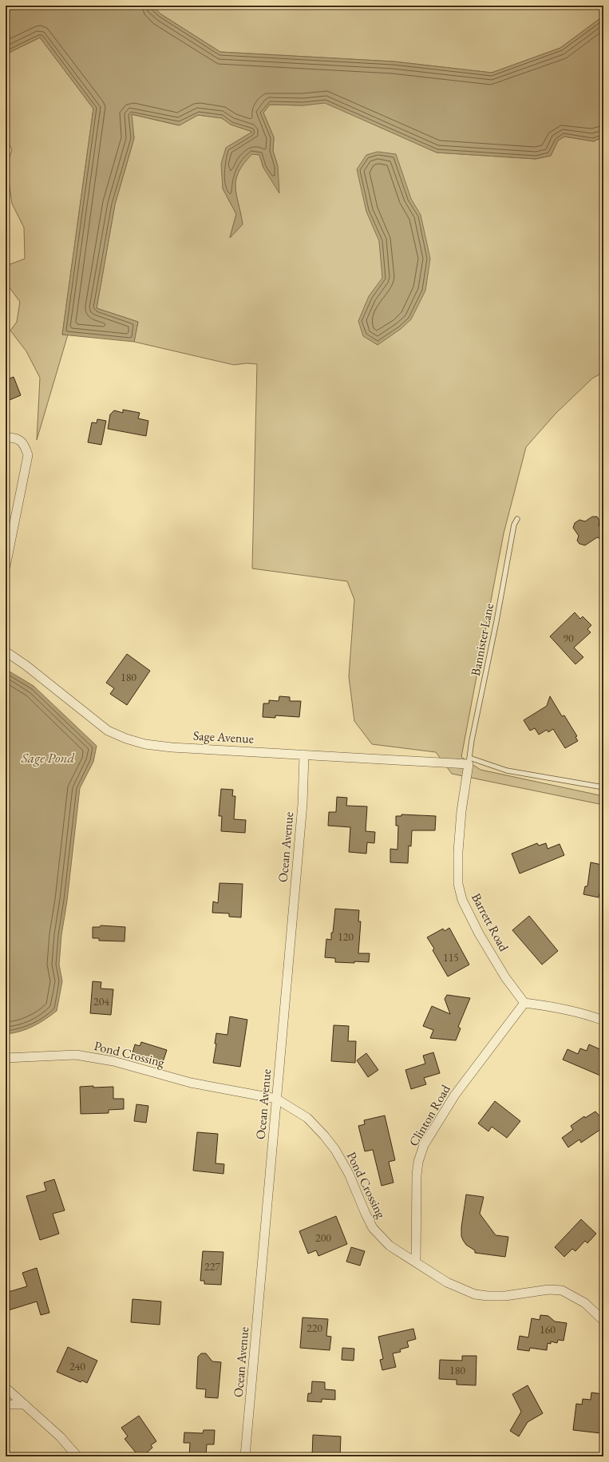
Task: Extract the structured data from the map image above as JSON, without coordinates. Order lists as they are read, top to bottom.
{
  "streets": {
    "street": [
      "Sage Avenue",
      "Ocean Avenue",
      "Barrett Road",
      "Pond Crossing",
      "Clinton Road"
    ],
    "lane": ["Bannister Lane"]
  },
  "crossings": [
    ["Bannister Lane", "Sage Avenue"],
    ["Bannister Lane", "Barrett Road"],
    ["Sage Avenue", "Ocean Avenue"],
    ["Sage Avenue", "Barrett Road"],
    ["Ocean Avenue", "Pond Crossing"],
    ["Barrett Road", "Clinton Road"],
    ["Pond Crossing", "Clinton Road"]
  ],
  "water": ["Sage Pond"],
  "house_numbers": [
    "90",
    "180",
    "120",
    "115",
    "204",
    "200",
    "227",
    "220",
    "160",
    "240",
    "180"
  ]
}
